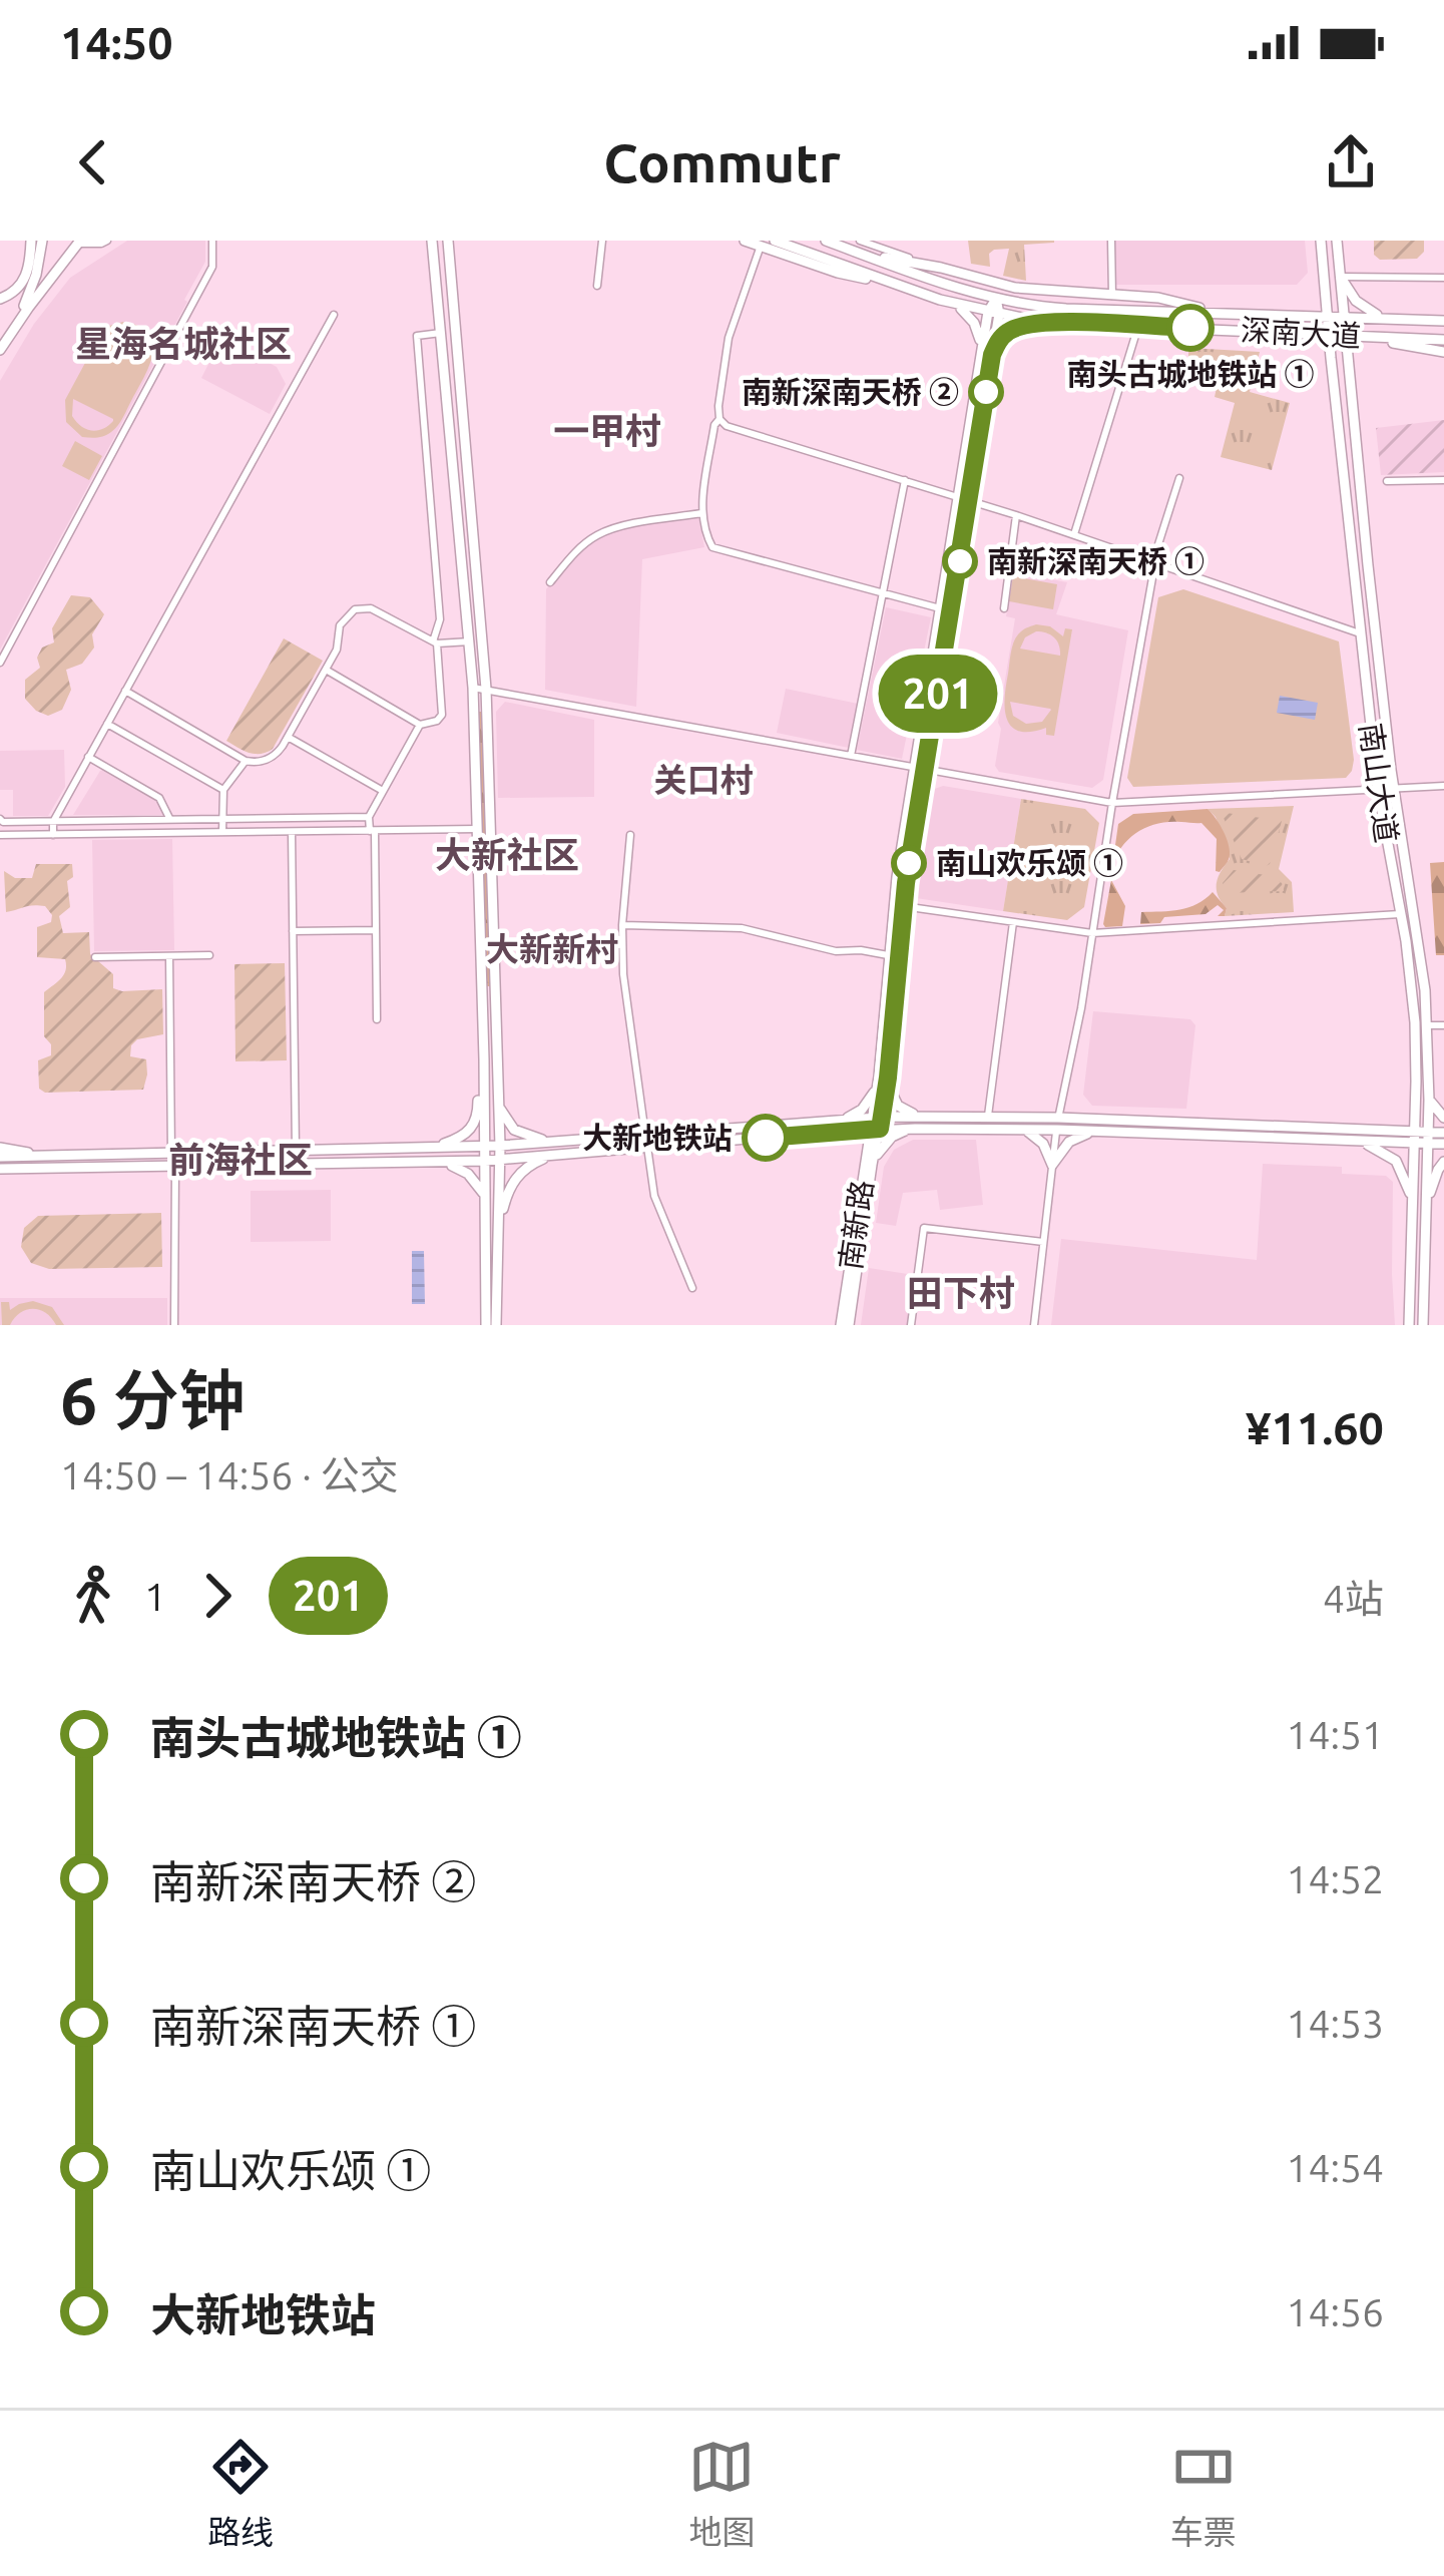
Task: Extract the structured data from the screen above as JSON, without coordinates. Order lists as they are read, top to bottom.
{
  "streets": {
    "main road": ["深南大道", "南山大道", "南新路"]
  },
  "crossings": [
    ["深南大道", "南山大道"],
    ["深南大道", "南新路"]
  ],
  "districts": [
    "星海名城社区",
    "一甲村",
    "关口村",
    "大新社区",
    "大新新村",
    "前海社区",
    "田下村"
  ],
  "places": [
    "南头古城地铁站 ①",
    "南新深南天桥 ②",
    "南新深南天桥 ①",
    "南山欢乐颂 ①",
    "大新地铁站"
  ],
  "lines": ["bus line 201"],
  "page": {
    "status": "14:50",
    "header": "Commutr",
    "on_map": "201",
    "heading": ["6 分钟", "14:50 – 14:56 · 公交", "¥11.60"],
    "legs": ["1", "201", "4站"],
    "list": [
      {
        "name": "南头古城地铁站 ①",
        "value": "14:51"
      },
      {
        "name": "南新深南天桥 ②",
        "value": "14:52"
      },
      {
        "name": "南新深南天桥 ①",
        "value": "14:53"
      },
      {
        "name": "南山欢乐颂 ①",
        "value": "14:54"
      },
      {
        "name": "大新地铁站",
        "value": "14:56"
      }
    ],
    "tabs": ["路线", "地图", "车票"]
  }
}
